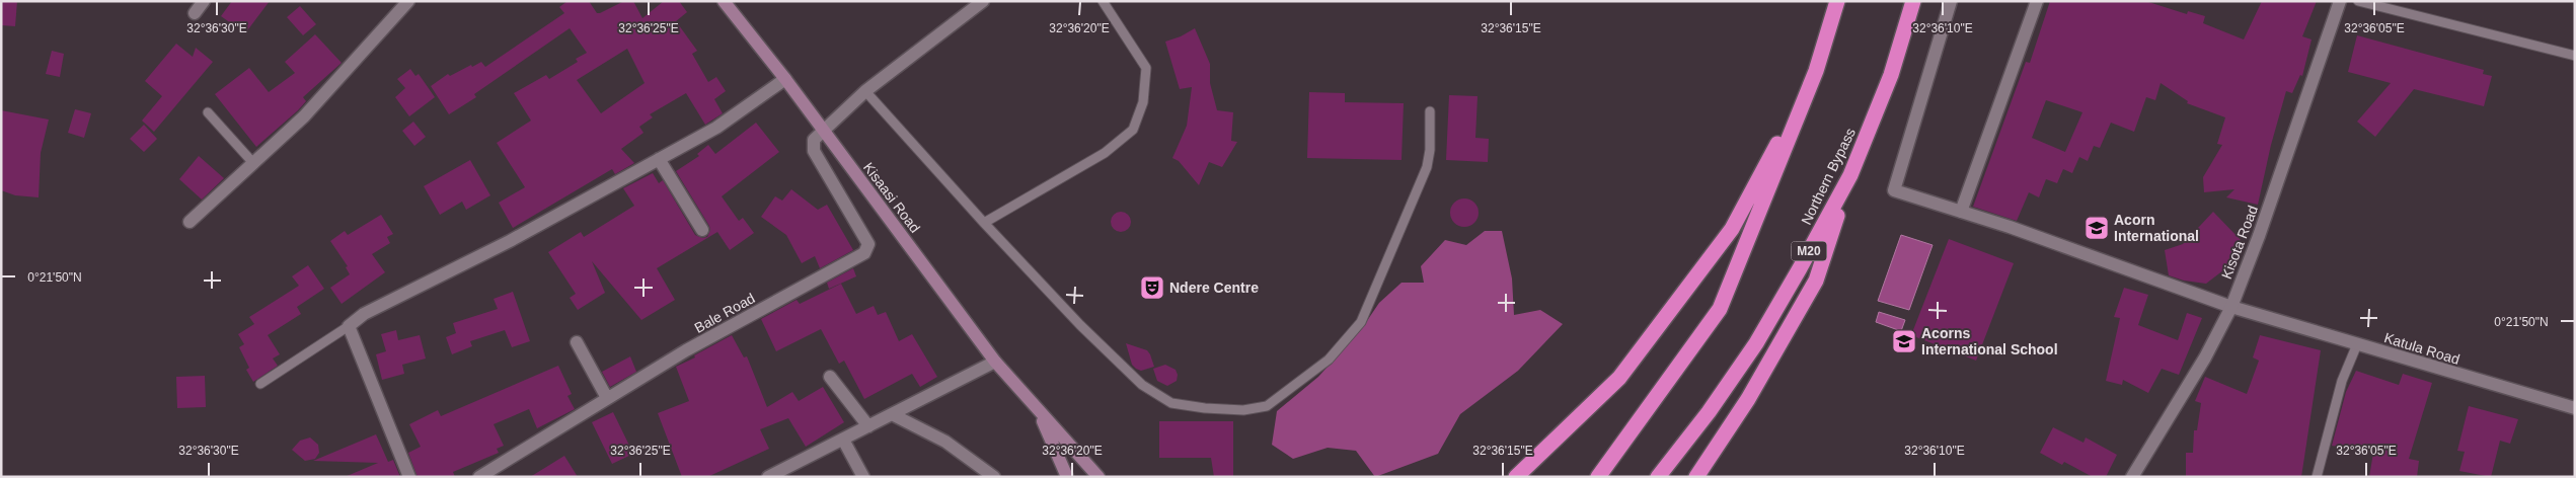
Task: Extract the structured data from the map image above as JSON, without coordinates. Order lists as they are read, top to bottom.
{
  "streets": {
    "highway": ["Northern Bypass", "M20"],
    "main road": ["Kisaasi Road"],
    "street": ["Kisota Road", "Bale Road", "Katula Road"]
  },
  "crossings": [
    ["Kisaasi Road", "Bale Road"],
    ["Kisota Road", "Katula Road"]
  ],
  "places": {
    "school or university": ["Acorn International", "Acorns International School"],
    "theatre": ["Ndere Centre"]
  },
  "coordinates": [
    "32°36'30\"E",
    "32°36'25\"E",
    "32°36'20\"E",
    "32°36'05\"E",
    "32°36'15\"E",
    "32°36'10\"E",
    "0°21'50\"N"
  ]
}
